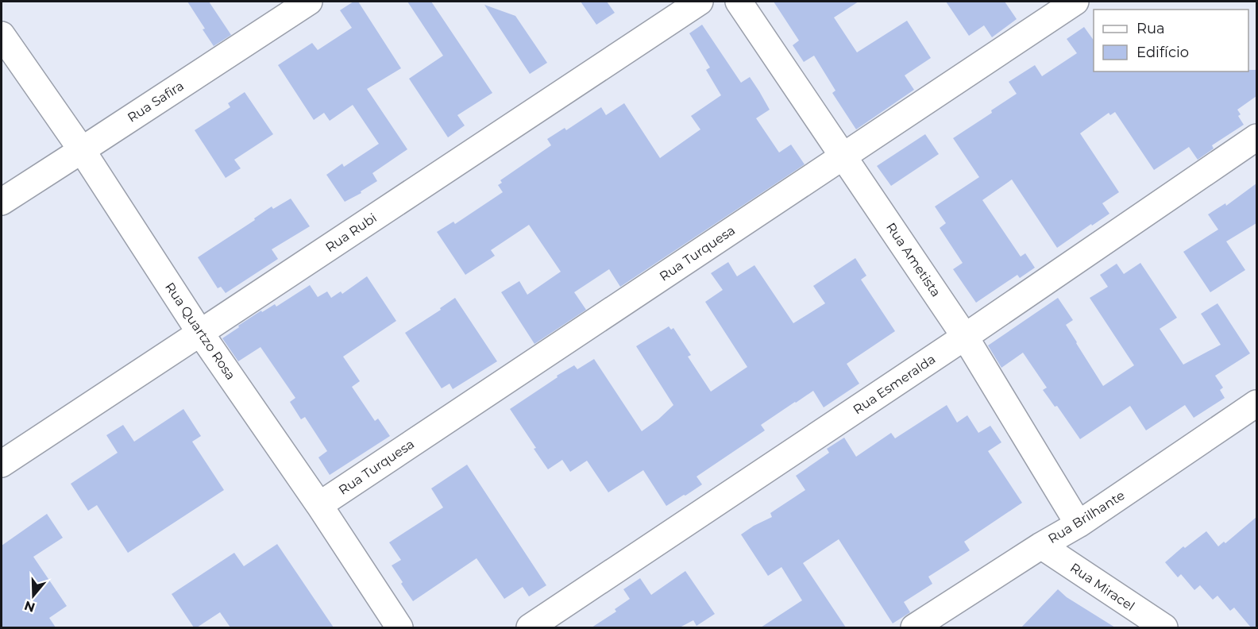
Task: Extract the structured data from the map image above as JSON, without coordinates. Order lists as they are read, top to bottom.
{
  "streets": {
    "street": [
      "Rua Safira",
      "Rua Rubi",
      "Rua Turquesa",
      "Rua Ametista",
      "Rua Quartzo Rosa",
      "Rua Esmeralda",
      "Rua Brilhante",
      "Rua Miracel"
    ]
  },
  "crossings": [
    ["Rua Safira", "Rua Quartzo Rosa"],
    ["Rua Rubi", "Rua Quartzo Rosa"],
    ["Rua Turquesa", "Rua Ametista"],
    ["Rua Turquesa", "Rua Quartzo Rosa"],
    ["Rua Ametista", "Rua Esmeralda"],
    ["Rua Ametista", "Rua Brilhante"],
    ["Rua Brilhante", "Rua Miracel"]
  ],
  "legend": ["Rua", "Edifício"],
  "north": "bottom"
}
